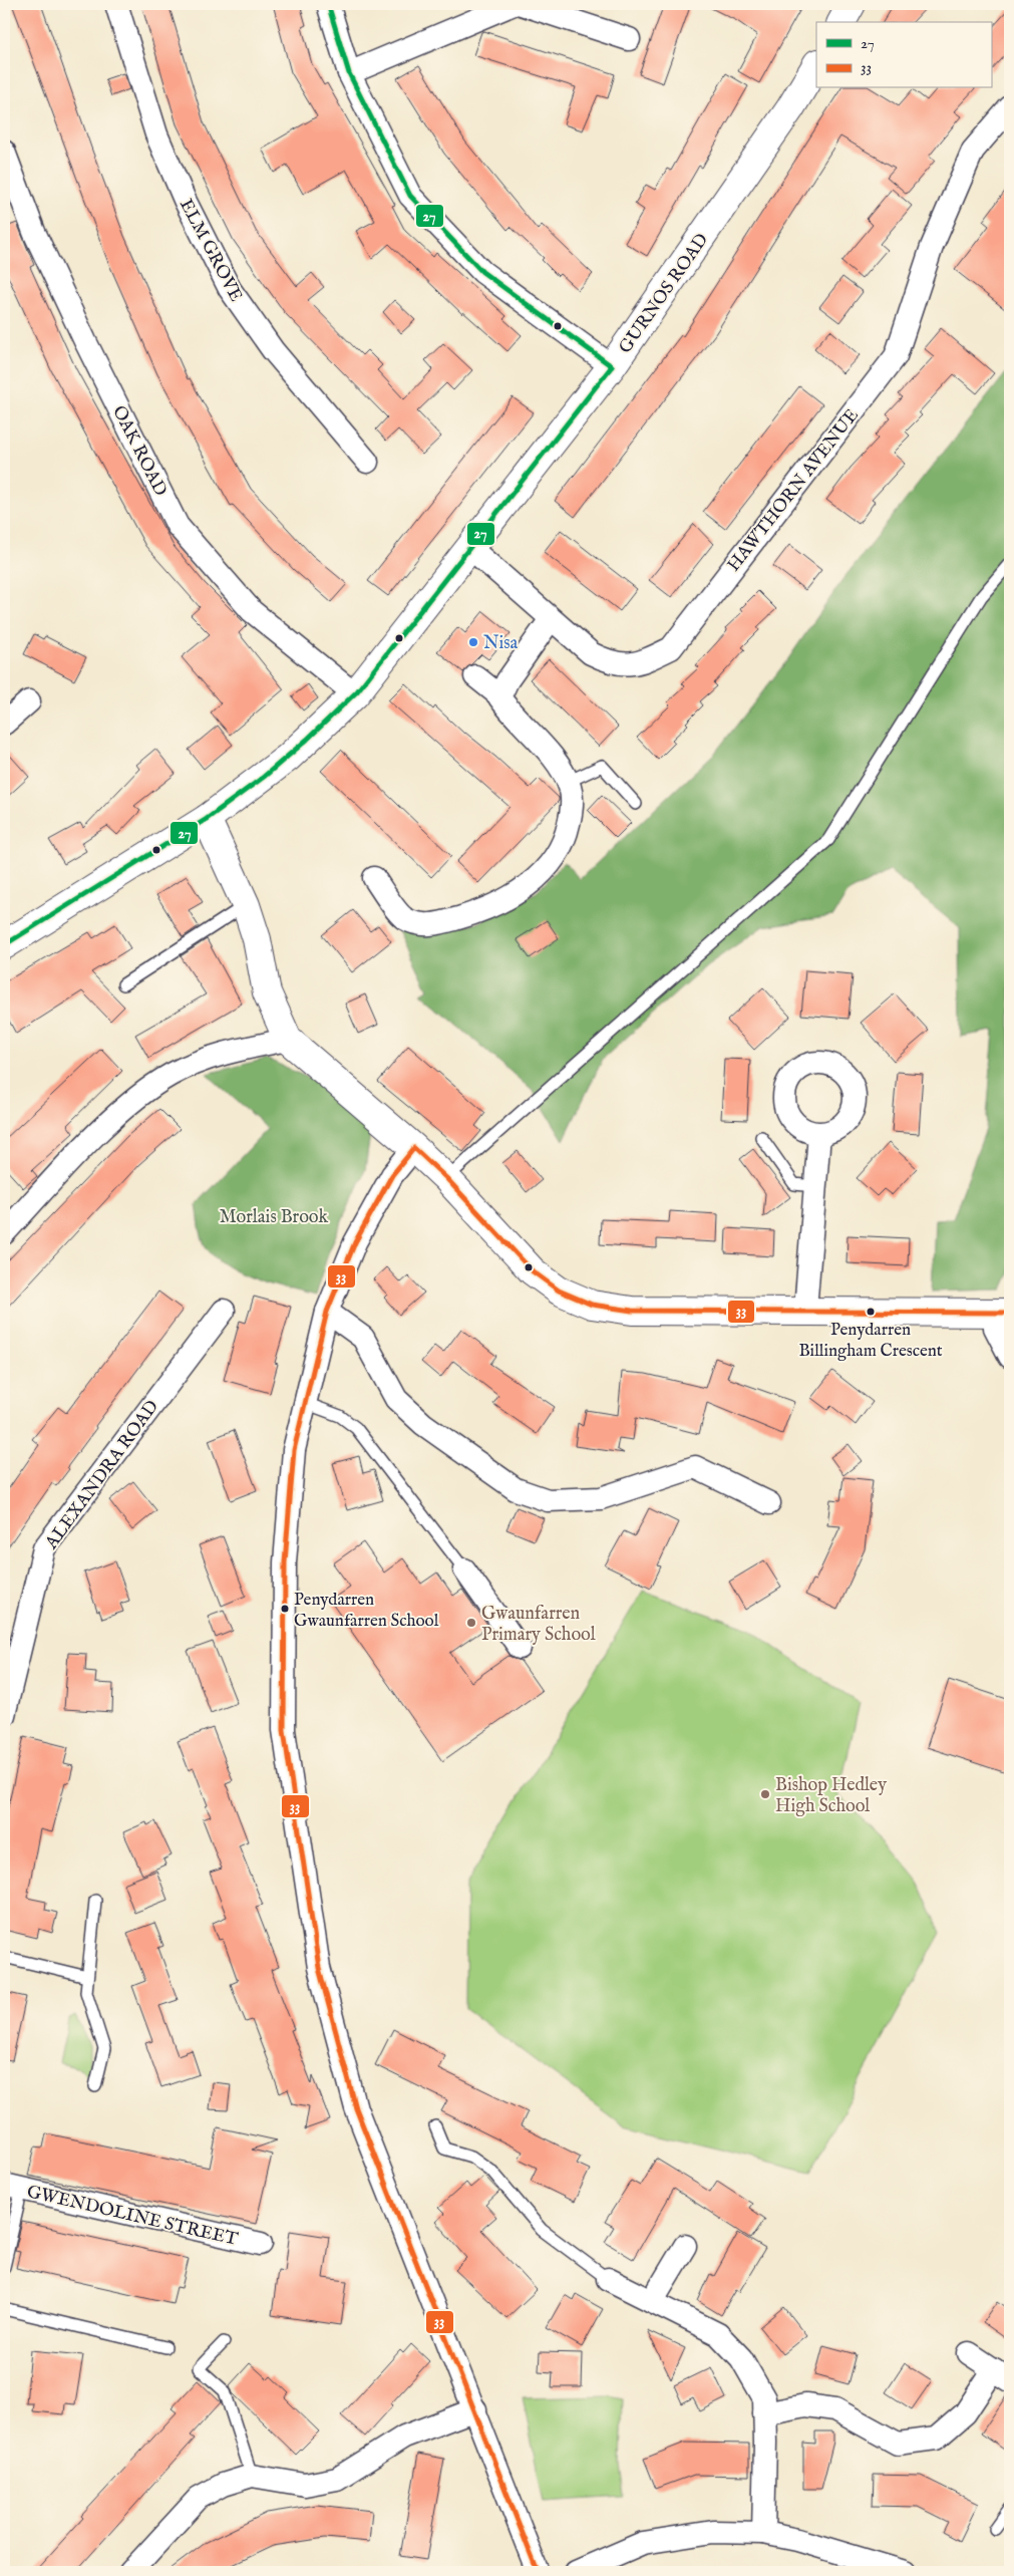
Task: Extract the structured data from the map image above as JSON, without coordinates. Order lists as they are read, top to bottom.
{
  "streets": {
    "street": [
      "ELM GROVE",
      "GURNOS ROAD",
      "OAK ROAD",
      "HAWTHORN AVENUE",
      "ALEXANDRA ROAD",
      "GWENDOLINE STREET"
    ]
  },
  "crossings": [
    ["GURNOS ROAD", "OAK ROAD"],
    ["GURNOS ROAD", "HAWTHORN AVENUE"]
  ],
  "parks": ["Morlais Brook"],
  "places": [
    "Nisa",
    "Penydarren Billingham Crescent",
    "Penydarren Gwaunfarren School",
    "Gwaunfarren Primary School",
    "Bishop Hedley High School"
  ],
  "lines": ["transit line 27", "transit line 33"],
  "legend": ["27", "33"]
}
